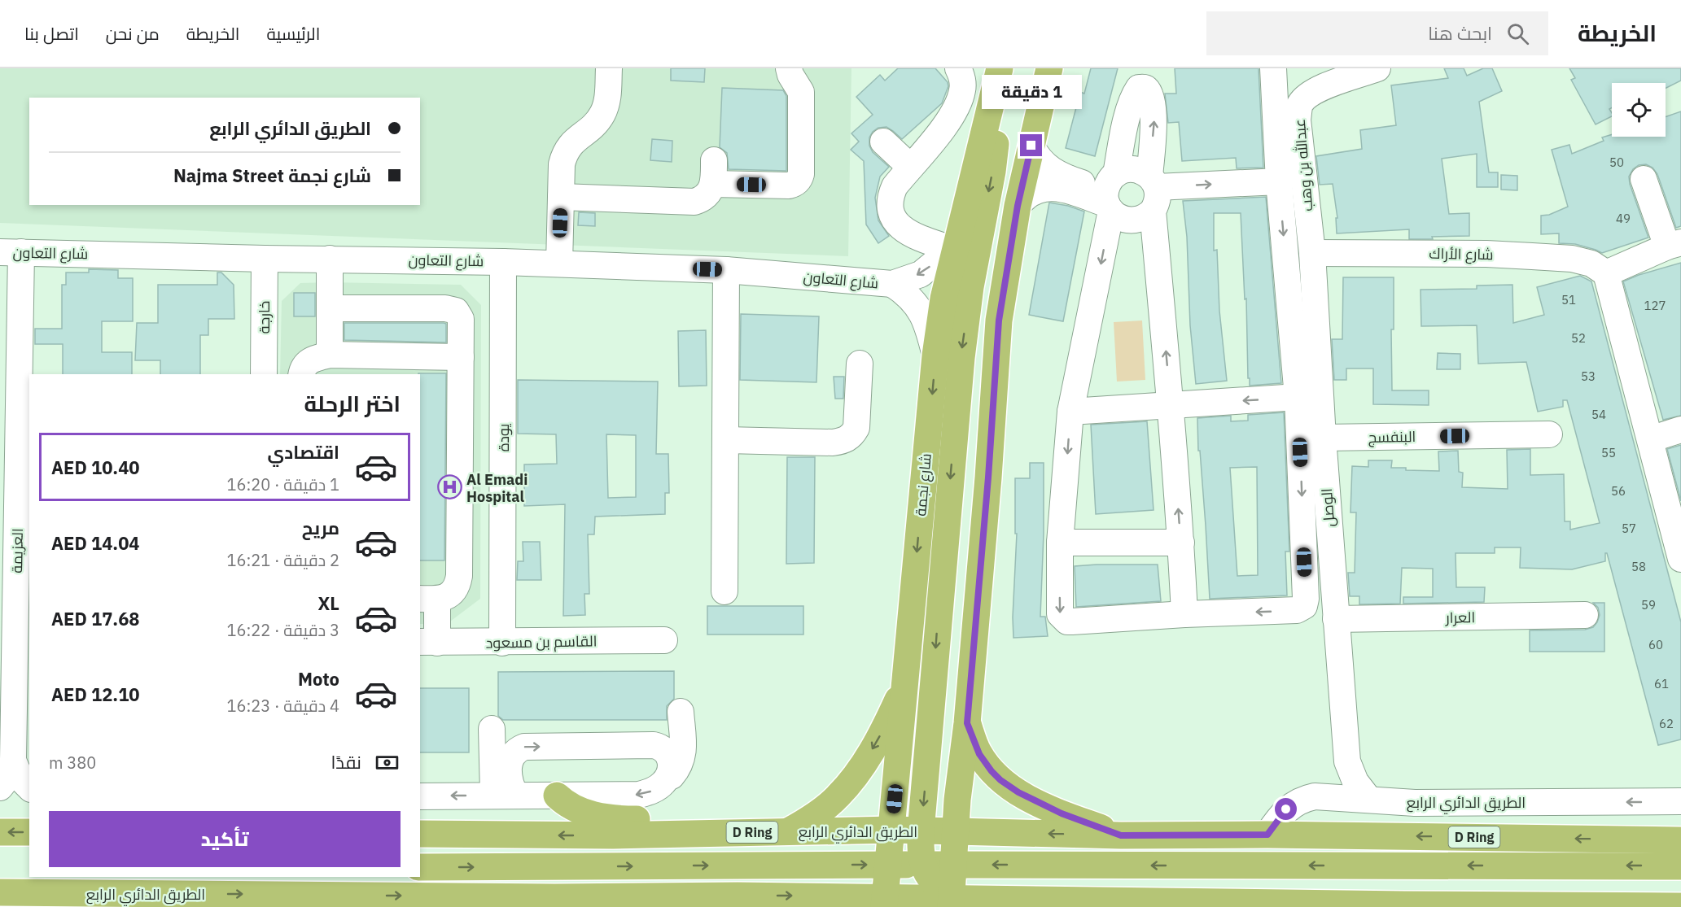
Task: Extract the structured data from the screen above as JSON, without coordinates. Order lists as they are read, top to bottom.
{
  "streets": {
    "main road": ["شارع نجمة", "الطريق الدائري الرابع", "D Ring"],
    "street": [
      "عبدالله بن وهب",
      "شارع التعاون",
      "شارع الأراك",
      "خارجة",
      "البنفسج",
      "يودة",
      "الوصل",
      "العزيمة",
      "العرار",
      "القاسم بن مسعود"
    ]
  },
  "crossings": [
    ["عبدالله بن وهب", "شارع الأراك"],
    ["عبدالله بن وهب", "الوصل"],
    ["شارع التعاون", "خارجة"],
    ["شارع التعاون", "يودة"],
    ["شارع التعاون", "شارع نجمة"],
    ["شارع التعاون", "العزيمة"],
    ["شارع الأراك", "الوصل"],
    ["البنفسج", "الوصل"],
    ["يودة", "القاسم بن مسعود"],
    ["شارع نجمة", "الطريق الدائري الرابع"],
    ["الوصل", "العرار"],
    ["الوصل", "الطريق الدائري الرابع"]
  ],
  "places": {
    "hospital": ["Al Emadi Hospital"]
  },
  "house_numbers": [
    "50",
    "49",
    "51",
    "127",
    "52",
    "53",
    "54",
    "55",
    "56",
    "57",
    "58",
    "59",
    "60",
    "61",
    "62"
  ],
  "page": {
    "header": "الخريطة",
    "search": "ابحث هنا",
    "nav": [
      "الرئيسية",
      "الخريطة",
      "من نحن",
      "اتصل بنا"
    ],
    "bubble": "1 دقيقة",
    "banner": ["الطريق الدائري الرابع", "شارع نجمة Najma Street"],
    "heading": "اختر الرحلة",
    "list": [
      {
        "name": "اقتصادي",
        "note": "1 دقيقة · 16:20",
        "value": "AED 10.40"
      },
      {
        "name": "مريح",
        "note": "2 دقيقة · 16:21",
        "value": "AED 14.04"
      },
      {
        "name": "XL",
        "note": "3 دقيقة · 16:22",
        "value": "AED 17.68"
      },
      {
        "name": "Moto",
        "note": "4 دقيقة · 16:23",
        "value": "AED 12.10"
      }
    ],
    "pay": ["نقدًا", "380 m"],
    "buttons": "تأكيد"
  }
}
